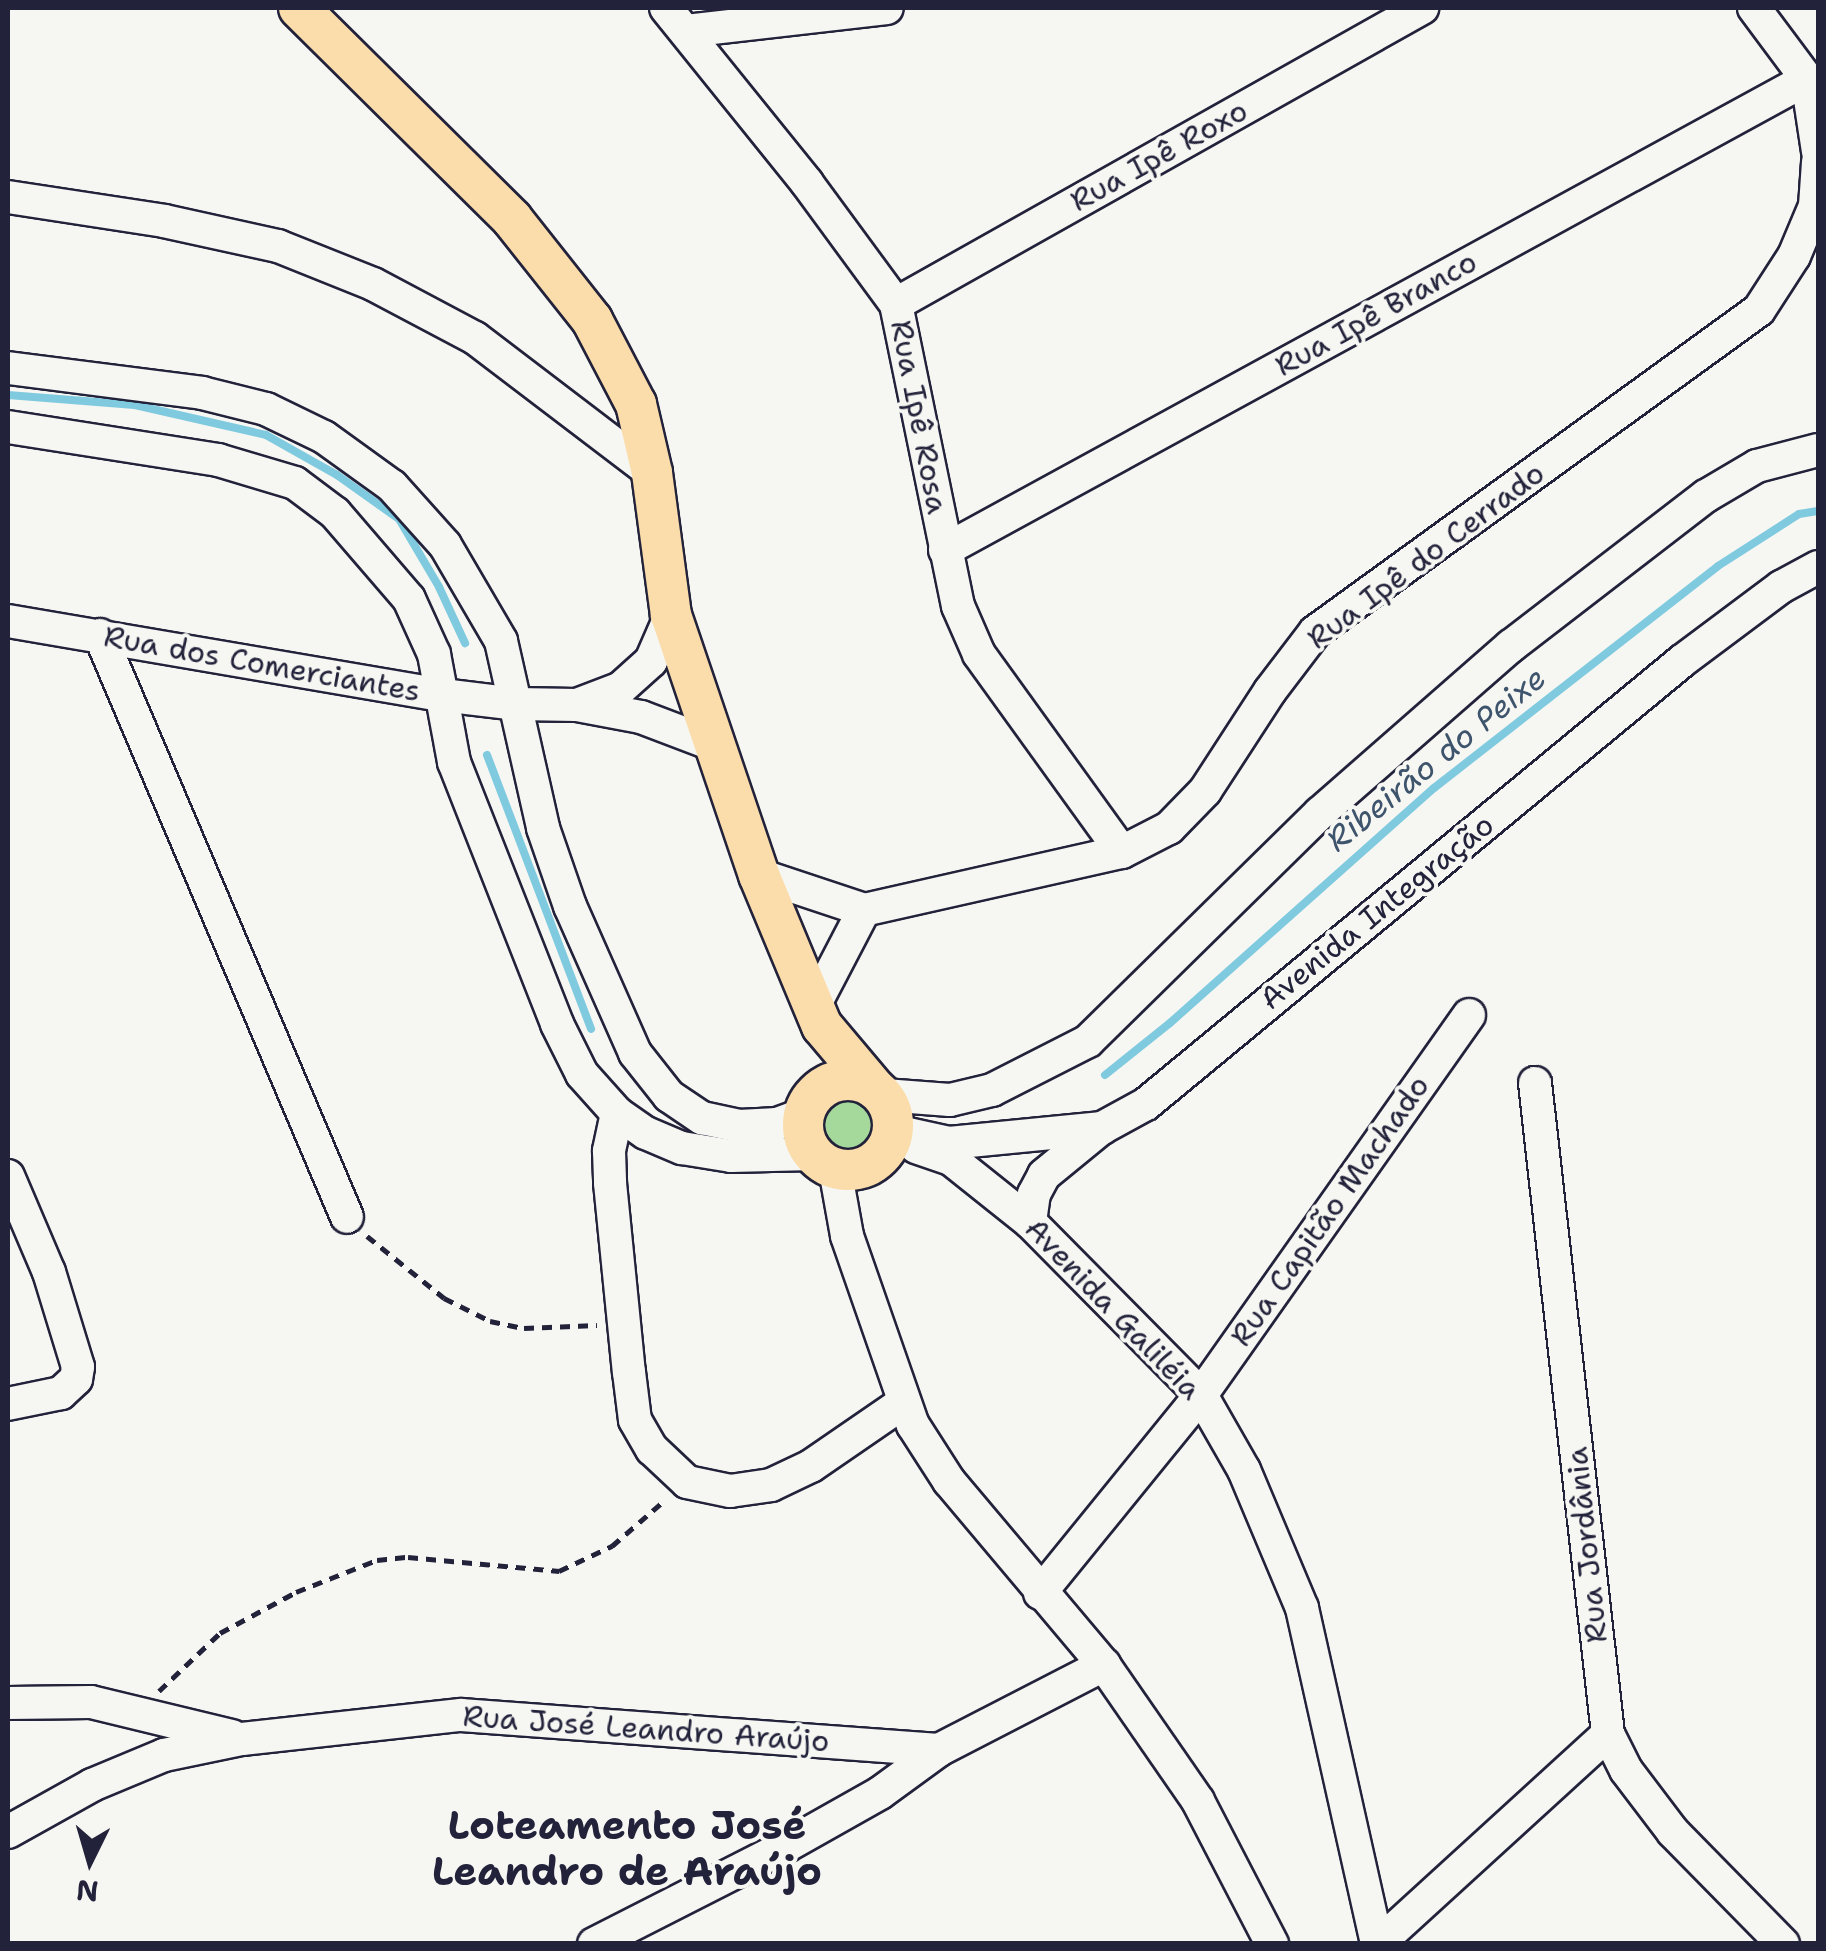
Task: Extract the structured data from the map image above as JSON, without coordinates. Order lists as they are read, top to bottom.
{
  "streets": {
    "street": [
      "Rua Ipê Roxo",
      "Rua Ipê Branco",
      "Rua Ipê Rosa",
      "Rua Ipê do Cerrado",
      "Rua dos Comerciantes",
      "Avenida Integração",
      "Rua Capitão Machado",
      "Avenida Galiléia",
      "Rua Jordânia",
      "Rua José Leandro Araújo"
    ]
  },
  "crossings": [
    ["Rua Ipê Roxo", "Rua Ipê Rosa"],
    ["Rua Ipê Branco", "Rua Ipê Rosa"],
    ["Rua Ipê Rosa", "Rua Ipê do Cerrado"],
    ["Avenida Integração", "Avenida Galiléia"],
    ["Rua Capitão Machado", "Avenida Galiléia"]
  ],
  "districts": ["Loteamento José Leandro de Araújo"],
  "water": ["Ribeirão do Peixe"],
  "north": "bottom"
}
